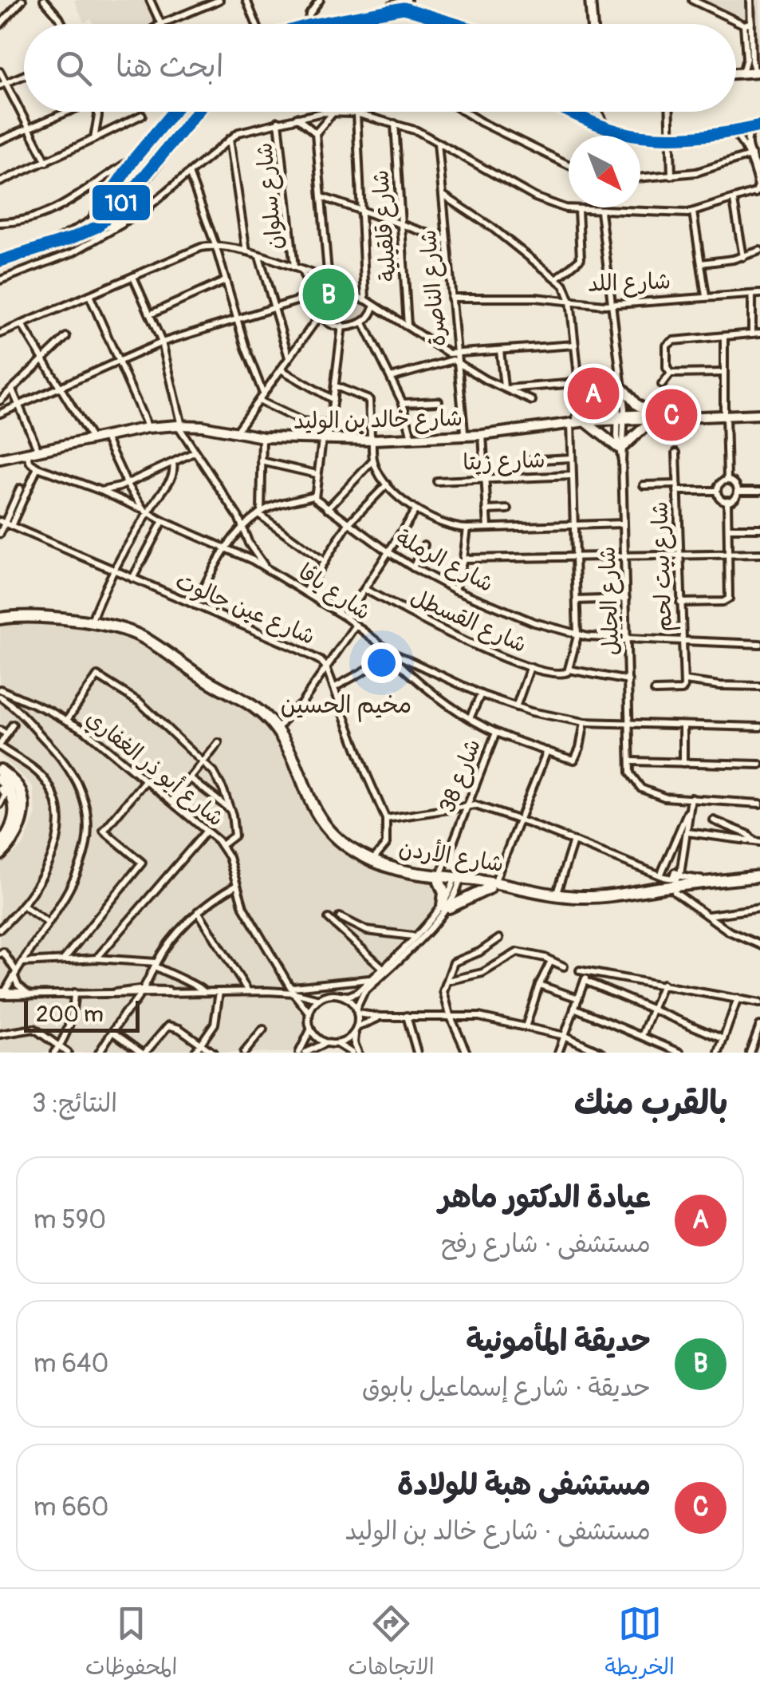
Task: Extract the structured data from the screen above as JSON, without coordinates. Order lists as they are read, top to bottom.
{
  "streets": {
    "highway": ["شارع الأردن"],
    "main road": ["شارع خالد بن الوليد"],
    "street": [
      "شارع سلوان",
      "شارع قلقيلية",
      "شارع اللد",
      "شارع الناصرة",
      "شارع زيتا",
      "شارع الرملة",
      "شارع بيت لحم",
      "شارع يافا",
      "شارع الجليل",
      "شارع عين جالوت",
      "شارع القسطل",
      "شارع أبو ذر الغفاري",
      "شارع 38"
    ]
  },
  "crossings": [
    ["شارع اللد", "شارع الناصرة"],
    ["شارع اللد", "شارع الجليل"],
    ["شارع الناصرة", "شارع خالد بن الوليد"],
    ["شارع خالد بن الوليد", "شارع يافا"],
    ["شارع خالد بن الوليد", "شارع الجليل"],
    ["شارع الرملة", "شارع بيت لحم"],
    ["شارع الرملة", "شارع الجليل"],
    ["شارع يافا", "شارع الجليل"],
    ["شارع 38", "شارع الأردن"]
  ],
  "districts": ["مخيم الحسين"],
  "lines": ["transit line 101"],
  "scale_bar": "200 m",
  "north": "bottom right",
  "page": {
    "search": "ابحث هنا",
    "pins": ["B", "A", "C"],
    "scale": "200 m",
    "heading": ["بالقرب منك", "النتائج: 3"],
    "list": [
      {
        "mark": "A",
        "name": "عيادة الدكتور ماهر",
        "note": "مستشفى · شارع رفح",
        "value": "590 m"
      },
      {
        "mark": "B",
        "name": "حديقة المأمونية",
        "note": "حديقة · شارع إسماعيل بابوق",
        "value": "640 m"
      },
      {
        "mark": "C",
        "name": "مستشفى هبة للولادة",
        "note": "مستشفى · شارع خالد بن الوليد",
        "value": "660 m"
      }
    ],
    "nav": ["الخريطة", "الاتجاهات", "المحفوظات"]
  }
}
